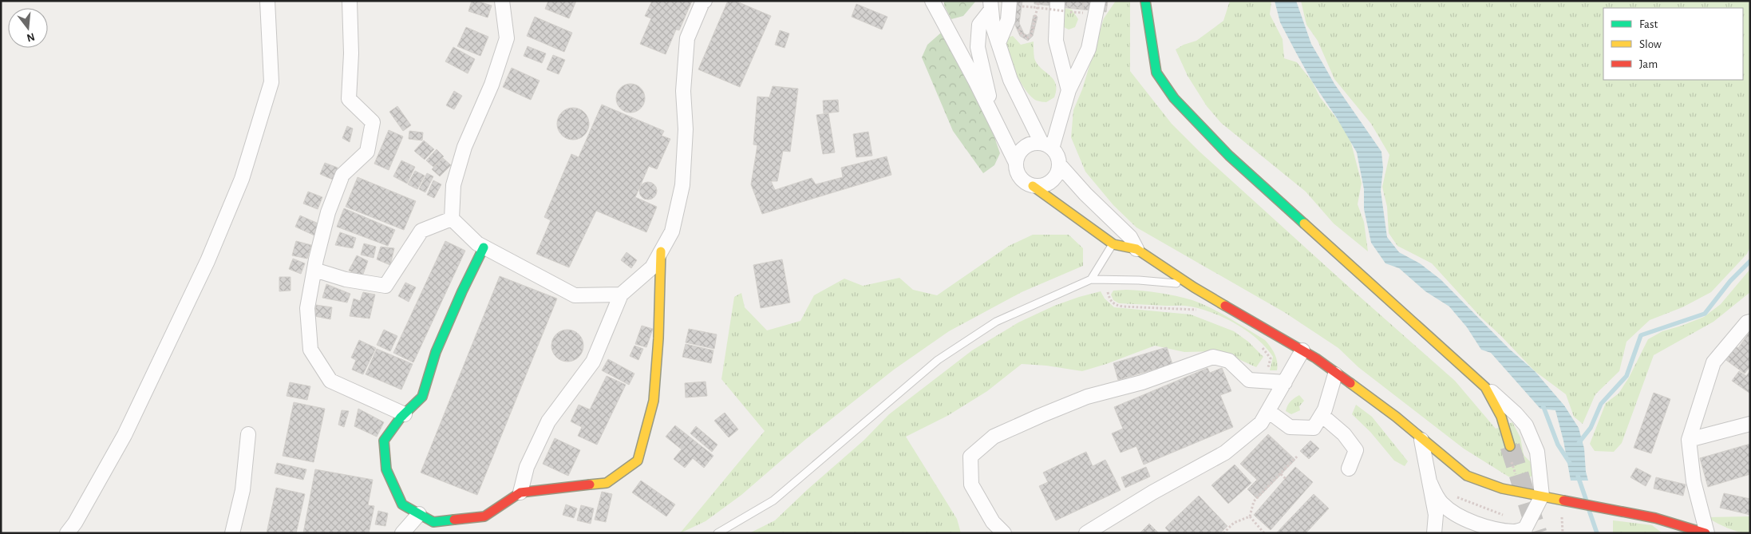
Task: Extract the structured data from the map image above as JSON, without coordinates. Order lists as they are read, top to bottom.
{
  "legend": ["Fast", "Slow", "Jam"],
  "north": "bottom"
}
